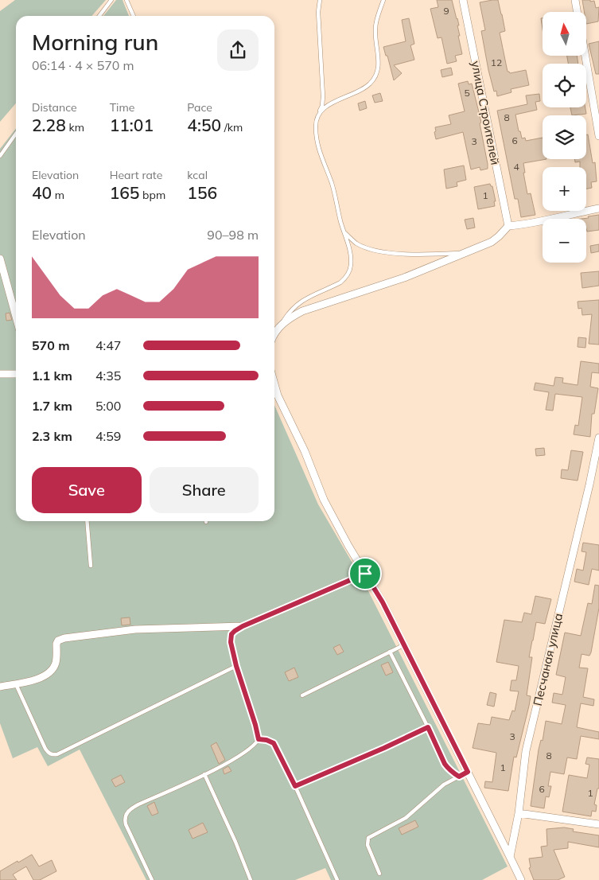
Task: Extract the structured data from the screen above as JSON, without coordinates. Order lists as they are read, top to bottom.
{
  "streets": {
    "street": ["улица Строителей", "Песчаная улица"]
  },
  "house_numbers": [
    "9",
    "12",
    "5",
    "8",
    "6",
    "3",
    "4",
    "1",
    "3",
    "8",
    "1",
    "6",
    "1"
  ],
  "north": "top",
  "page": {
    "map_buttons": ["+", "−"],
    "heading": ["Morning run", "06:14 · 4 × 570 m"],
    "stats": [
      ["Distance", "2.28 km"],
      ["Time", "11:01"],
      ["Pace", "4:50 /km"],
      ["Elevation", "40 m"],
      ["Heart rate", "165 bpm"],
      ["kcal", "156"]
    ],
    "chart": ["Elevation", "90–98 m"],
    "list": [
      {
        "name": "570 m",
        "note": "4:47"
      },
      {
        "name": "1.1 km",
        "note": "4:35"
      },
      {
        "name": "1.7 km",
        "note": "5:00"
      },
      {
        "name": "2.3 km",
        "note": "4:59"
      }
    ],
    "buttons": ["Save", "Share"]
  }
}
